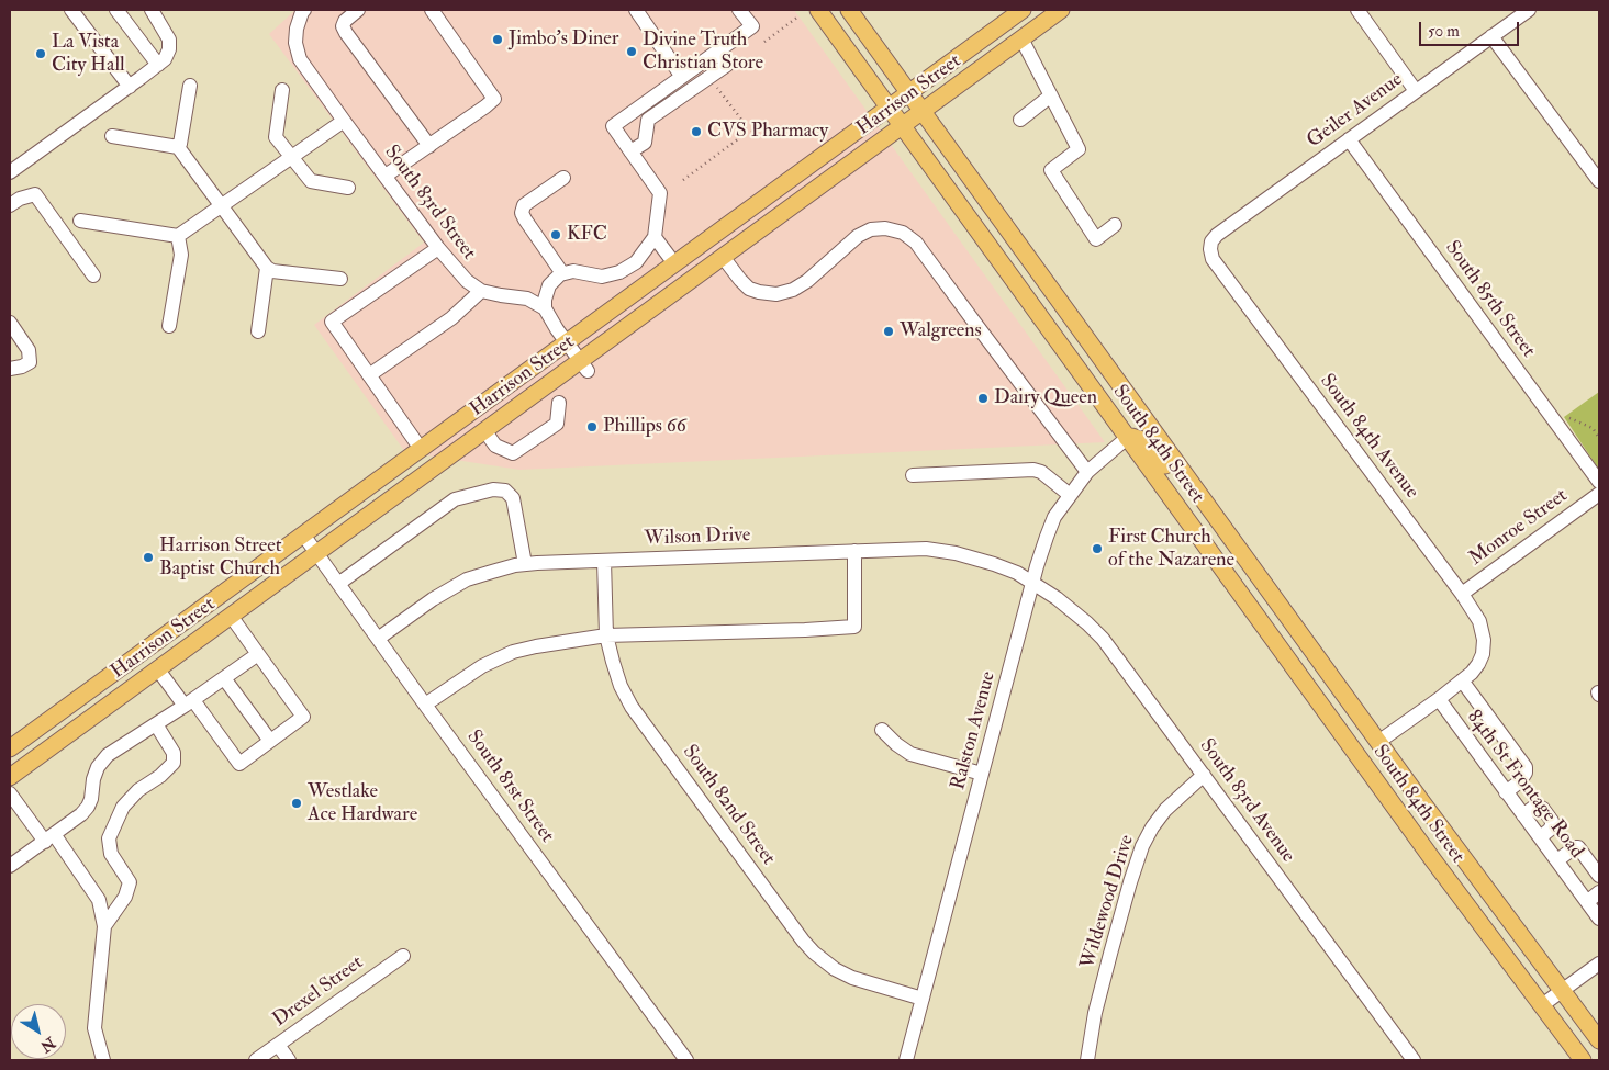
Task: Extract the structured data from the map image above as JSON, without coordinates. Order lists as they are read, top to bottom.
{
  "streets": {
    "main road": ["Harrison Street", "South 84th Street"],
    "street": [
      "Geiler Avenue",
      "South 83rd Street",
      "South 85th Street",
      "South 84th Avenue",
      "Monroe Street",
      "Wilson Drive",
      "Ralston Avenue",
      "84th St Frontage Road",
      "South 81st Street",
      "South 83rd Avenue",
      "South 82nd Street",
      "Wildewood Drive",
      "Drexel Street"
    ]
  },
  "crossings": [
    ["Harrison Street", "South 84th Street"],
    ["Harrison Street", "South 81st Street"],
    ["Geiler Avenue", "South 85th Street"],
    ["Geiler Avenue", "South 84th Avenue"],
    ["South 84th Avenue", "Monroe Street"],
    ["South 84th Street", "Ralston Avenue"],
    ["Wilson Drive", "Ralston Avenue"],
    ["Wilson Drive", "South 81st Street"],
    ["Wilson Drive", "South 83rd Avenue"],
    ["Wilson Drive", "South 82nd Street"],
    ["Ralston Avenue", "South 83rd Avenue"],
    ["Ralston Avenue", "South 82nd Street"],
    ["South 83rd Avenue", "Wildewood Drive"]
  ],
  "places": [
    "Jimbo's Diner",
    "Divine Truth Christian Store",
    "La Vista City Hall",
    "CVS Pharmacy",
    "KFC",
    "Walgreens",
    "Dairy Queen",
    "Phillips 66",
    "First Church of the Nazarene",
    "Harrison Street Baptist Church",
    "Westlake Ace Hardware"
  ],
  "scale_bar": "50 m",
  "north": "bottom right"
}
